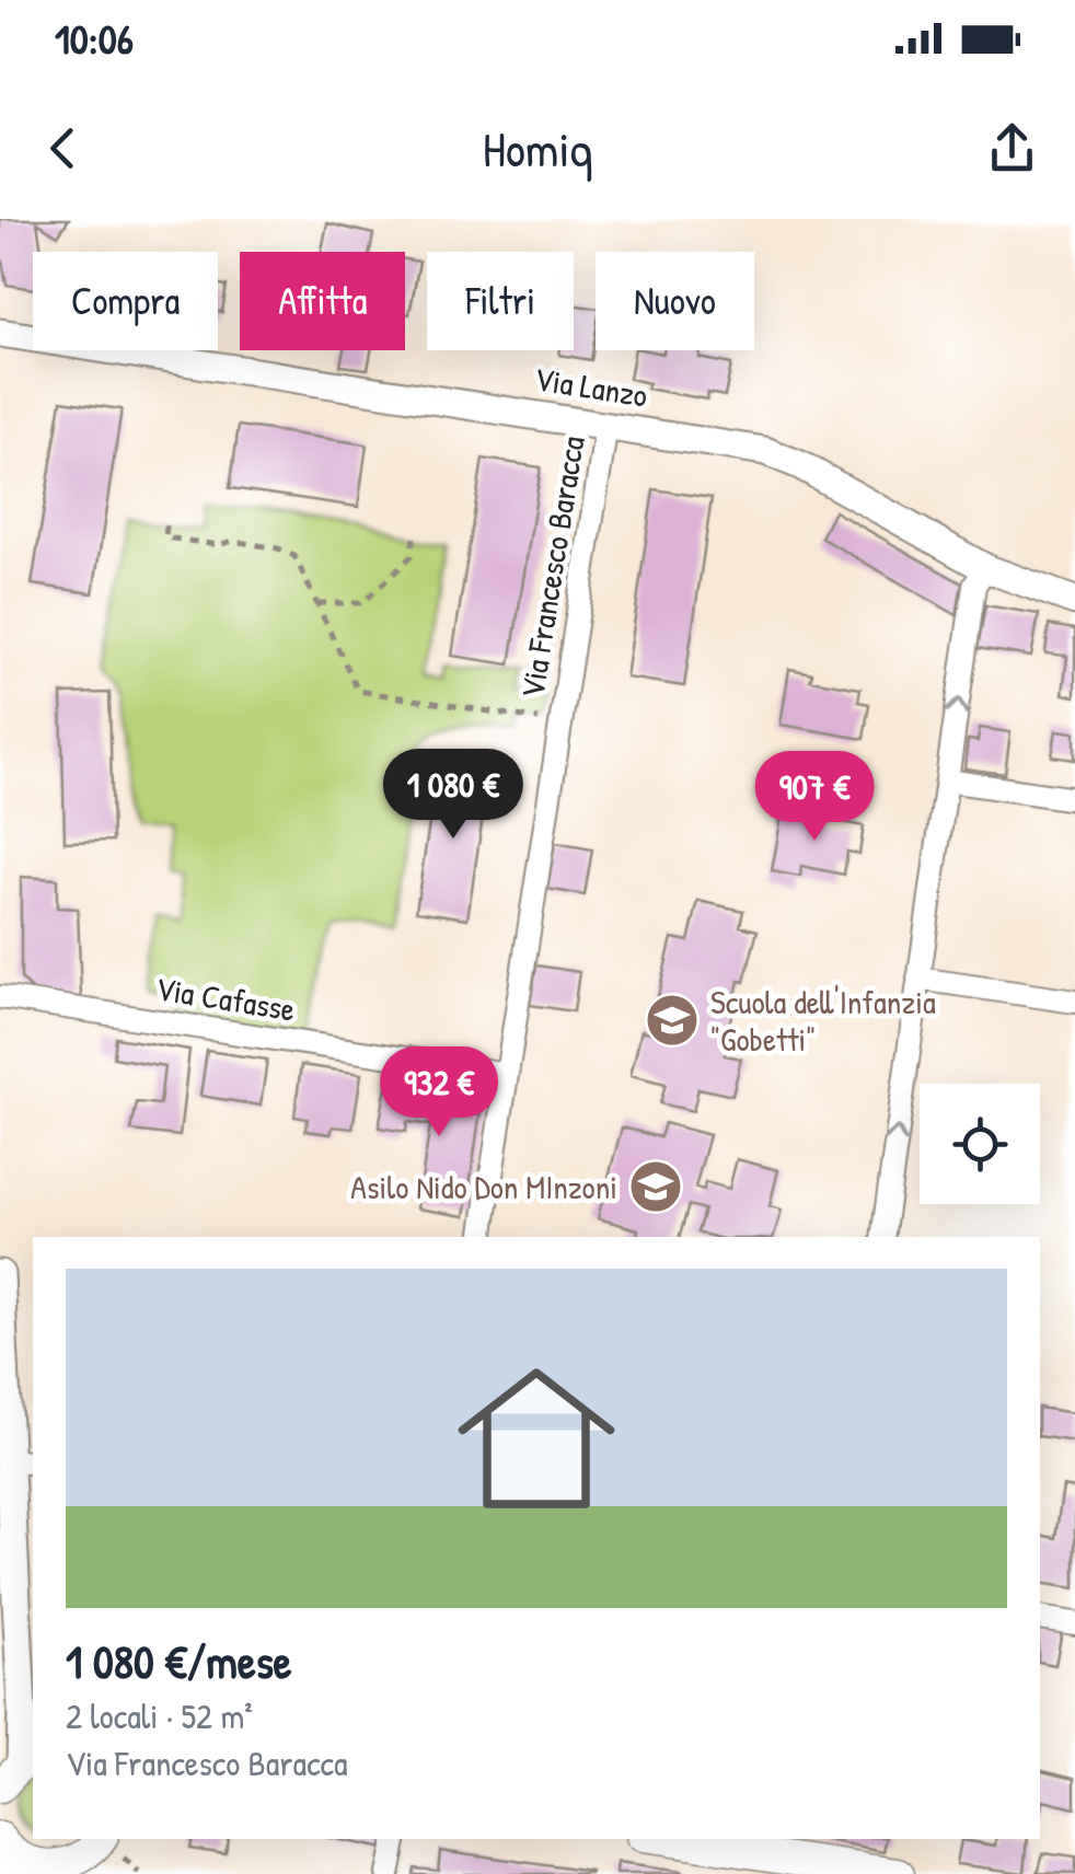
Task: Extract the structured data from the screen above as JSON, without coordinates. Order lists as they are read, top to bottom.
{
  "streets": {
    "street": ["Via Lanzo", "Via Francesco Baracca", "Via Cafasse"]
  },
  "crossings": [
    ["Via Lanzo", "Via Francesco Baracca"],
    ["Via Francesco Baracca", "Via Cafasse"]
  ],
  "places": {
    "school or university": ["Scuola dell'Infanzia \"Gobetti\"", "Asilo Nido Don MInzoni"]
  },
  "page": {
    "status": "10:06",
    "header": "Homiq",
    "chip": [
      "Compra",
      "Affitta",
      "Filtri",
      "Nuovo"
    ],
    "price": ["1 080 €", "907 €", "932 €"],
    "list": [
      {
        "name": "1 080 €/mese",
        "note": "2 locali · 52 m² · Via Francesco Baracca"
      }
    ]
  }
}
